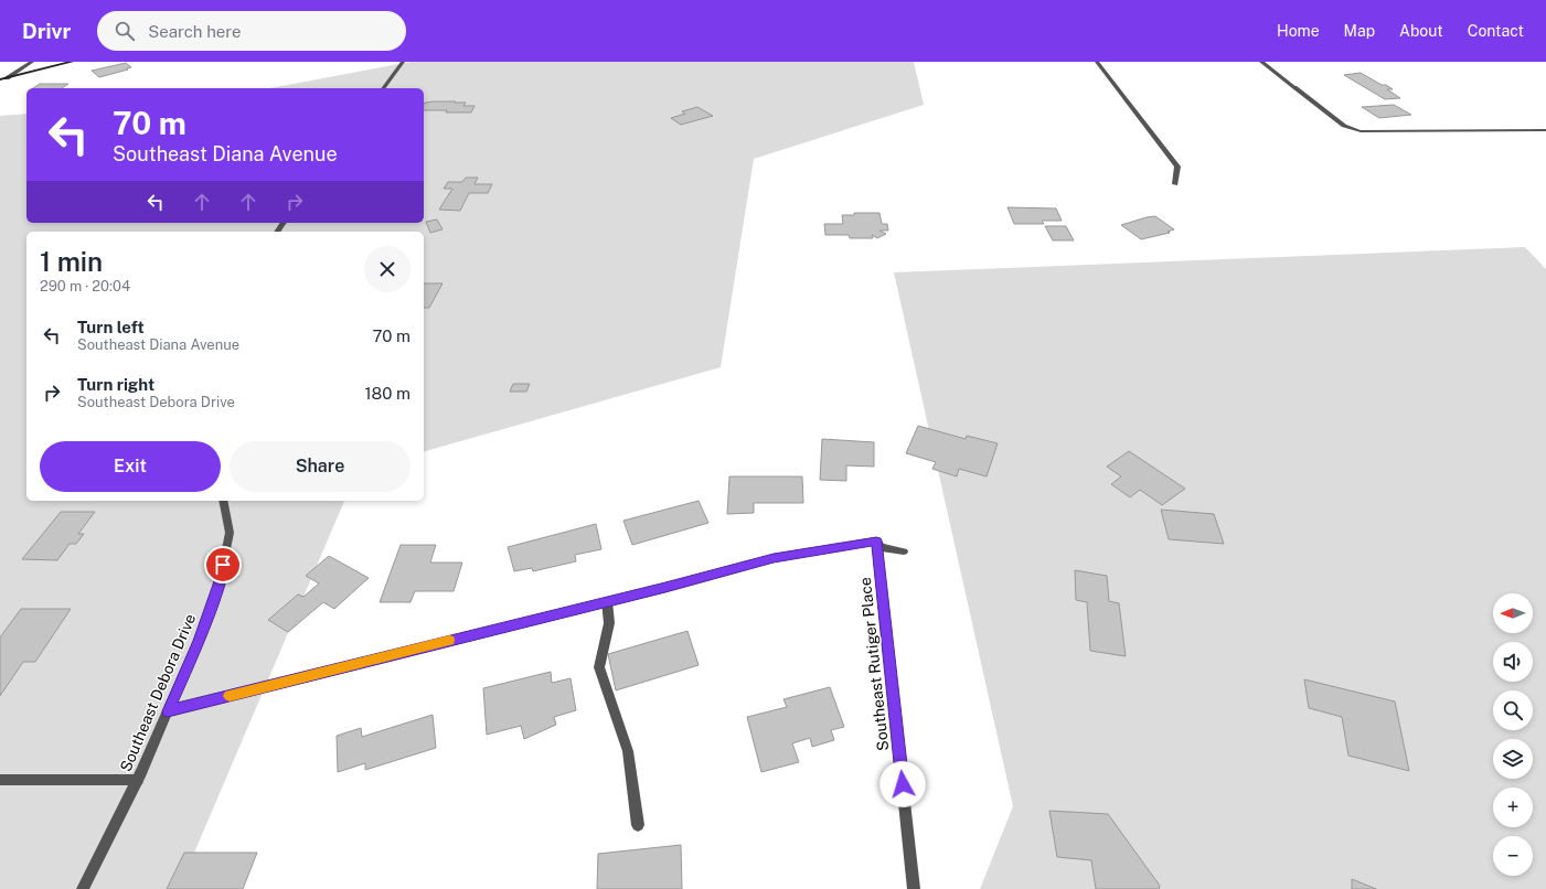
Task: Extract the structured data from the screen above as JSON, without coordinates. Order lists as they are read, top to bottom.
{
  "streets": {
    "street": ["Southeast Rutiger Place", "Southeast Debora Drive"]
  },
  "north": "left",
  "page": {
    "header": "Drivr",
    "search": "Search here",
    "nav": [
      "Home",
      "Map",
      "About",
      "Contact"
    ],
    "turn": ["70 m", "Southeast Diana Avenue"],
    "heading": ["1 min", "290 m · 20:04"],
    "list": [
      {
        "name": "Turn left",
        "note": "Southeast Diana Avenue",
        "value": "70 m"
      },
      {
        "name": "Turn right",
        "note": "Southeast Debora Drive",
        "value": "180 m"
      }
    ],
    "buttons": ["Exit", "Share"],
    "map_buttons": ["+", "−"]
  }
}
